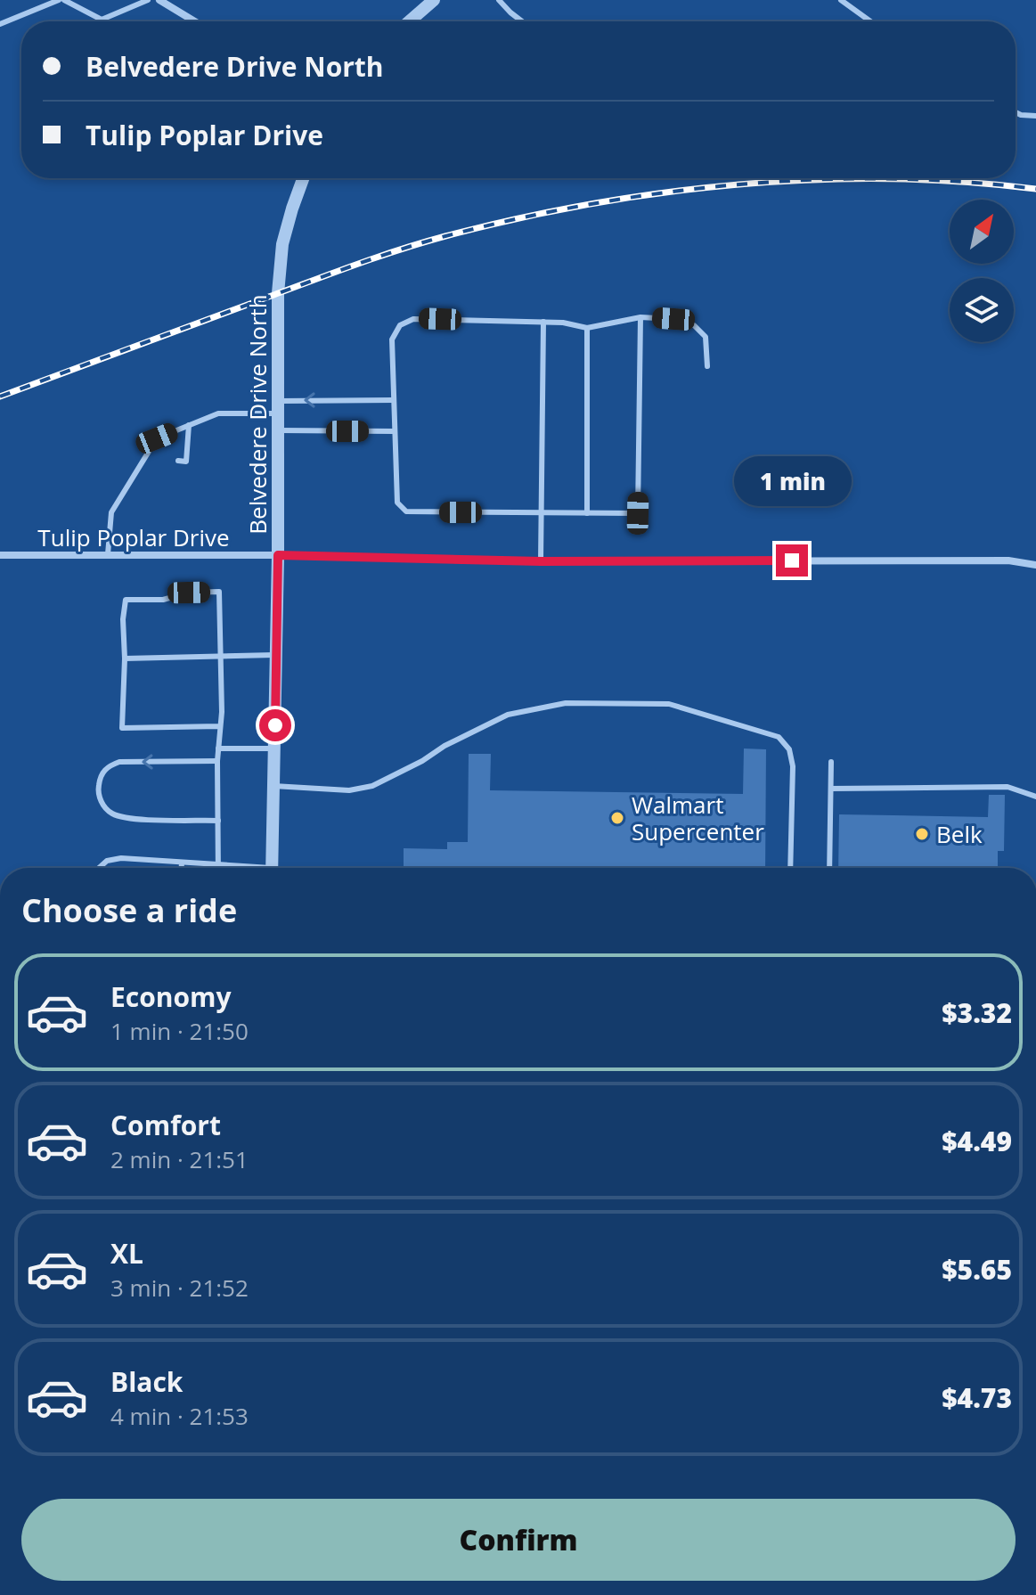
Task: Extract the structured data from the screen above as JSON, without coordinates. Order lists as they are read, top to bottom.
{
  "streets": {
    "street": ["Belvedere Drive North", "Tulip Poplar Drive"]
  },
  "crossings": [
    ["Belvedere Drive North", "Tulip Poplar Drive"]
  ],
  "places": ["Walmart Supercenter", "Belk"],
  "north": "top right",
  "page": {
    "banner": ["Belvedere Drive North", "Tulip Poplar Drive"],
    "bubble": "1 min",
    "heading": "Choose a ride",
    "list": [
      {
        "name": "Economy",
        "note": "1 min · 21:50",
        "value": "$3.32"
      },
      {
        "name": "Comfort",
        "note": "2 min · 21:51",
        "value": "$4.49"
      },
      {
        "name": "XL",
        "note": "3 min · 21:52",
        "value": "$5.65"
      },
      {
        "name": "Black",
        "note": "4 min · 21:53",
        "value": "$4.73"
      }
    ],
    "buttons": "Confirm"
  }
}
